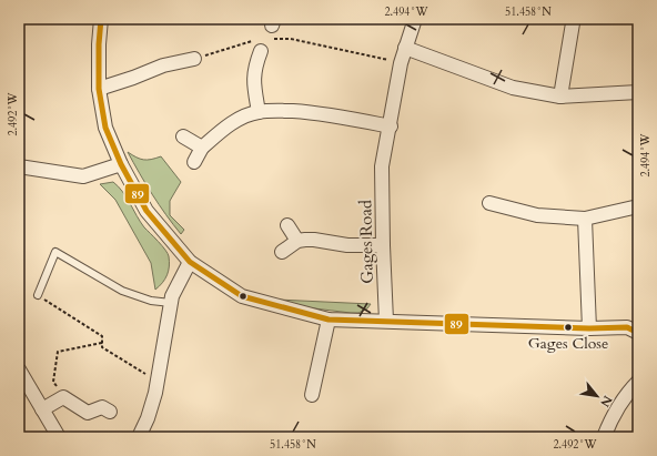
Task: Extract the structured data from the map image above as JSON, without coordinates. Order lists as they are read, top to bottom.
{
  "streets": {
    "street": ["Gages Road"]
  },
  "places": ["Gages Close"],
  "lines": ["transit line 89"],
  "north": "bottom right",
  "coordinates": ["2.494°W", "51.458°N", "2.492°W"]
}
